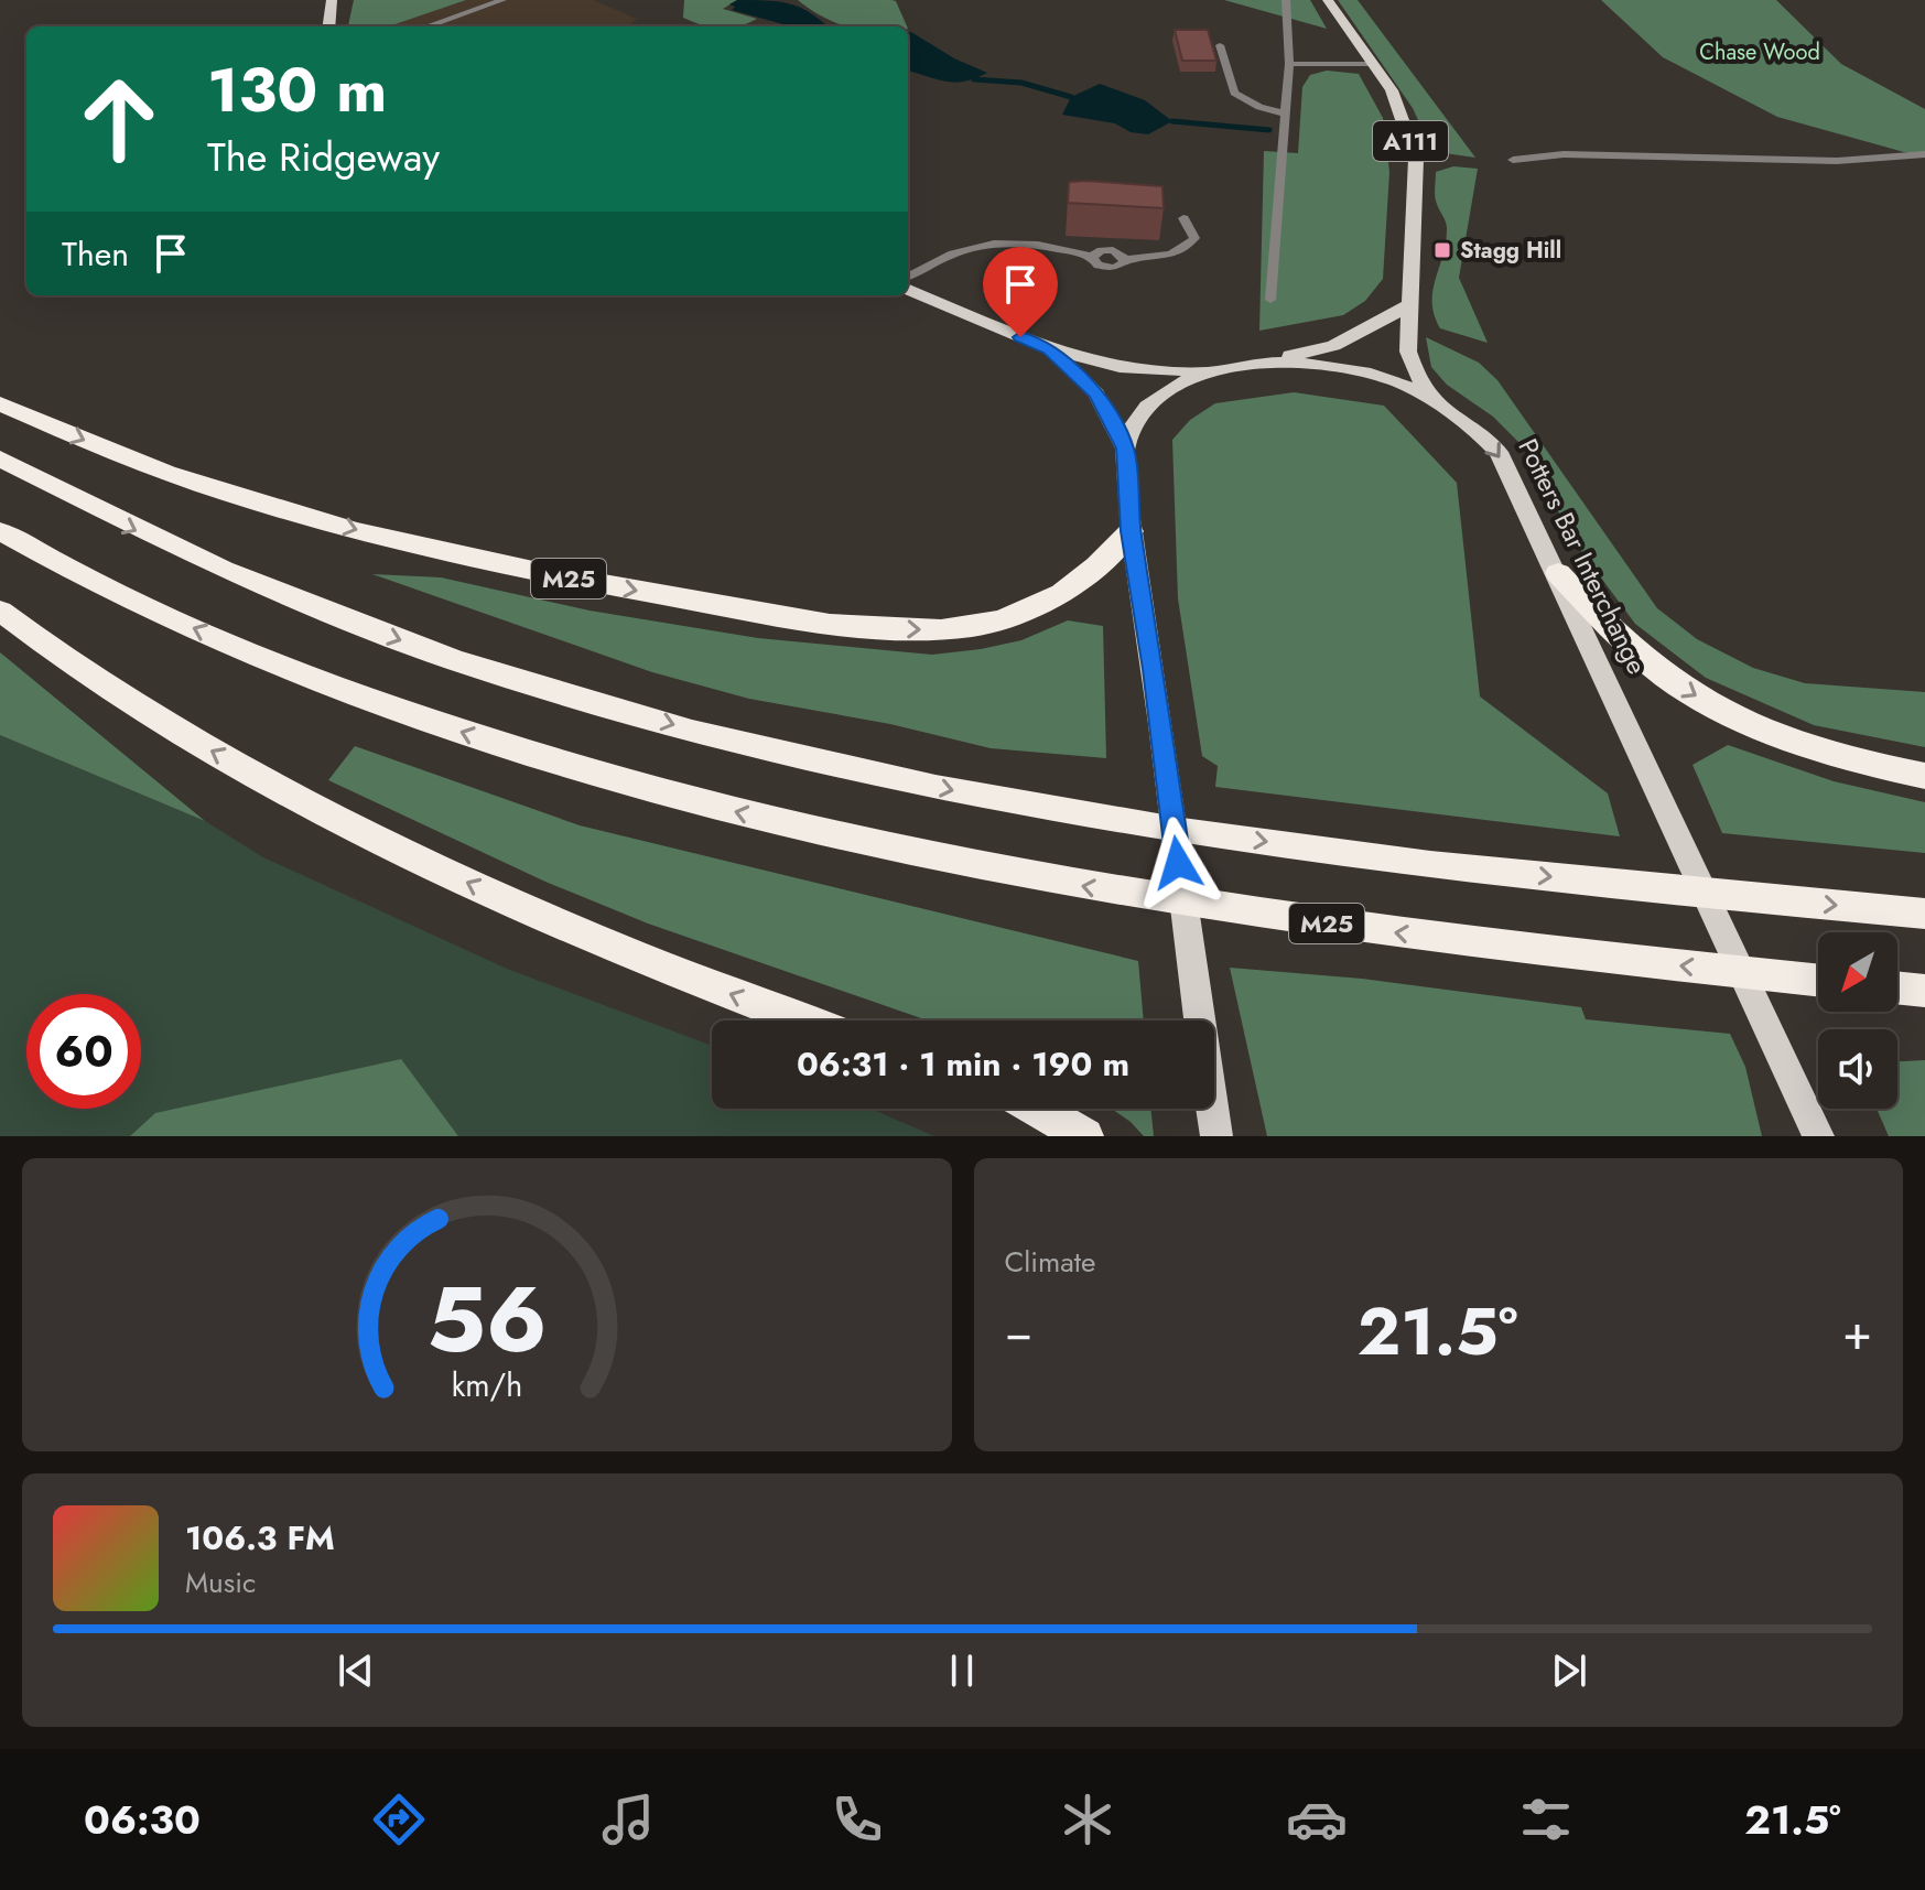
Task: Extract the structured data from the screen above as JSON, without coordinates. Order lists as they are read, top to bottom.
{
  "streets": {
    "highway": ["M25"],
    "main road": ["A111", "Potters Bar Interchange"]
  },
  "crossings": [
    ["A111", "Potters Bar Interchange"]
  ],
  "parks": ["Chase Wood"],
  "places": {
    "transit": ["Stagg Hill"]
  },
  "north": "bottom left",
  "page": {
    "turn": ["130 m", "The Ridgeway"],
    "then": "Then",
    "limit": "60",
    "trip": "06:31 · 1 min · 190 m",
    "tile": "Climate",
    "heat": ["−", "21.5°", "+"],
    "song": ["106.3 FM", "Music"],
    "tabs": ["06:30", "21.5°"],
    "gauge": ["56", "km/h"]
  }
}
